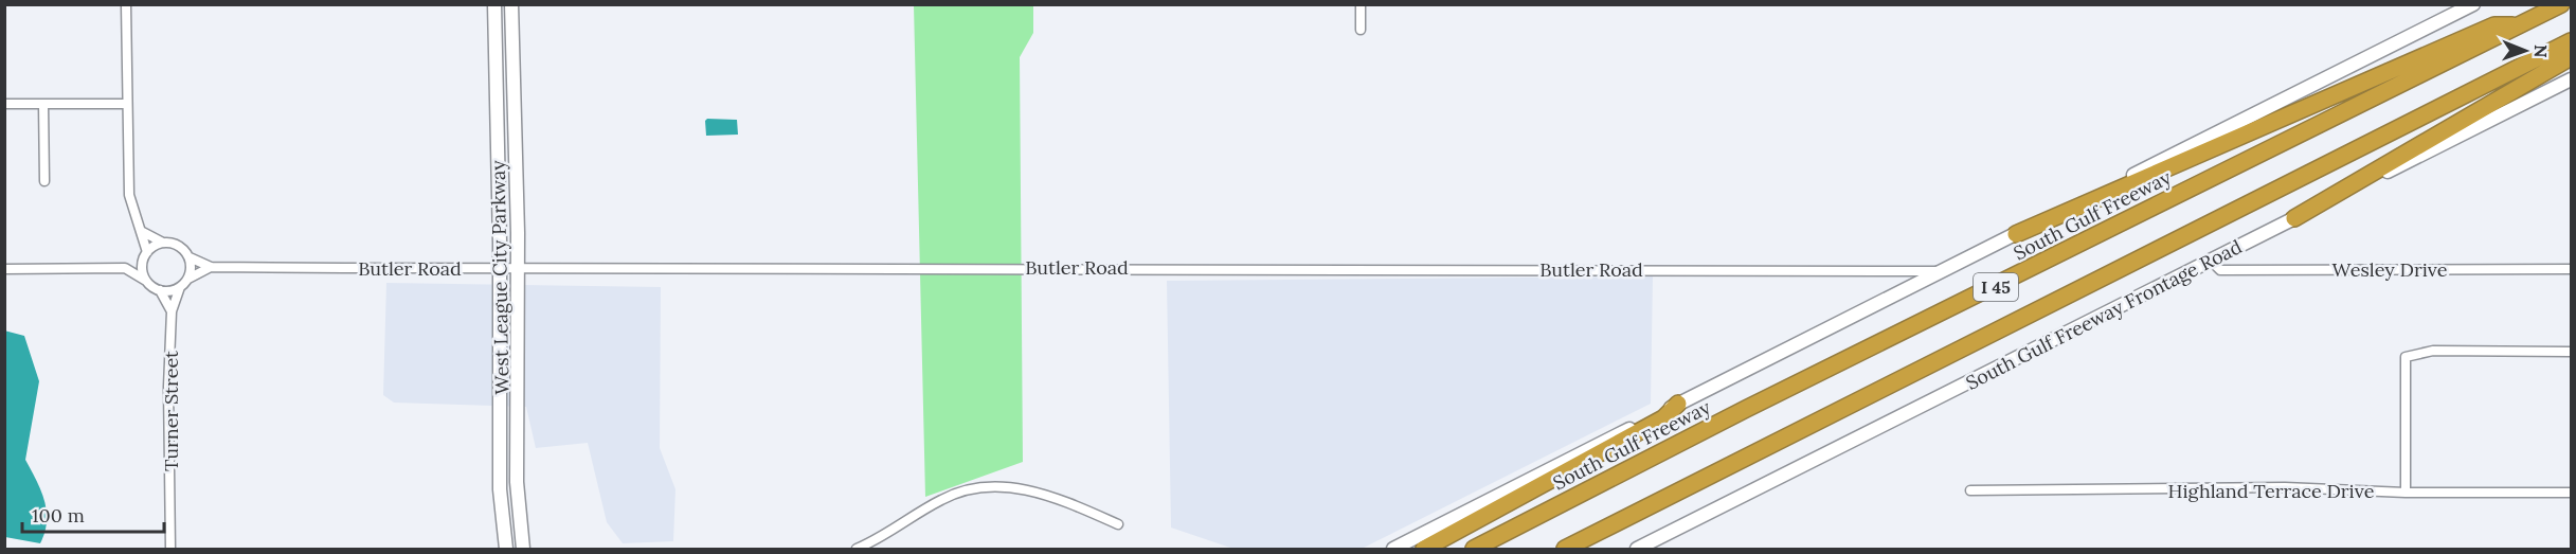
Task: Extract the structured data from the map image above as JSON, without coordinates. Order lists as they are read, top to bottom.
{
  "streets": {
    "highway": ["South Gulf Freeway", "I 45"],
    "main road": ["West League City Parkway", "South Gulf Freeway Frontage Road"],
    "street": [
      "Butler Road",
      "Wesley Drive",
      "Turner Street",
      "Highland Terrace Drive"
    ]
  },
  "crossings": [
    ["Butler Road", "West League City Parkway"],
    ["Butler Road", "Turner Street"],
    ["Wesley Drive", "South Gulf Freeway Frontage Road"]
  ],
  "scale_bar": "100 m",
  "north": "right"
}
